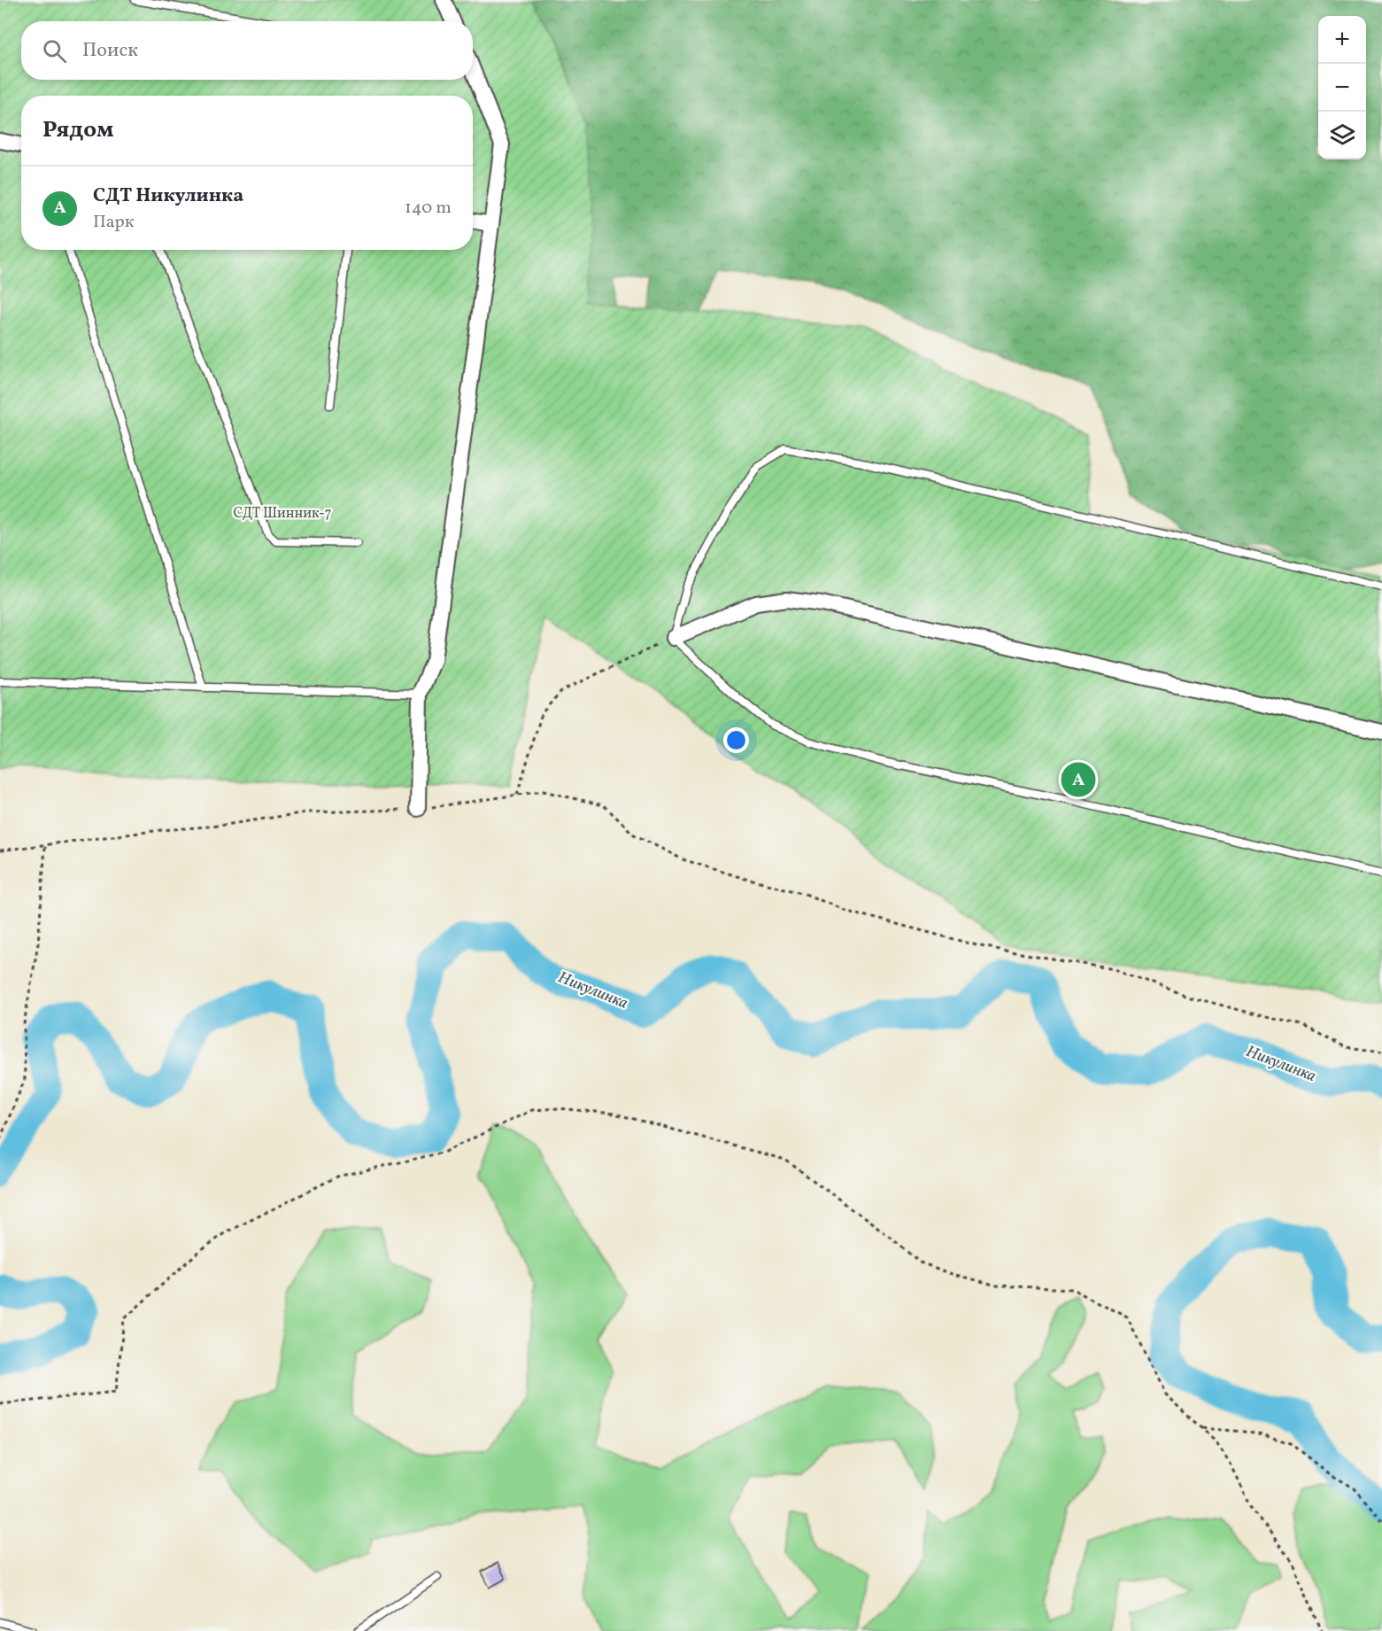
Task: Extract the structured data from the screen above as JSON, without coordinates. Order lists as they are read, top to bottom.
{
  "water": ["Никулинка"],
  "parks": ["СДТ Шинник-7"],
  "page": {
    "map_buttons": ["+", "−"],
    "search": "Поиск",
    "heading": "Рядом",
    "list": [
      {
        "mark": "A",
        "name": "СДТ Никулинка",
        "note": "Парк",
        "value": "140 m"
      }
    ],
    "pins": "A"
  }
}
